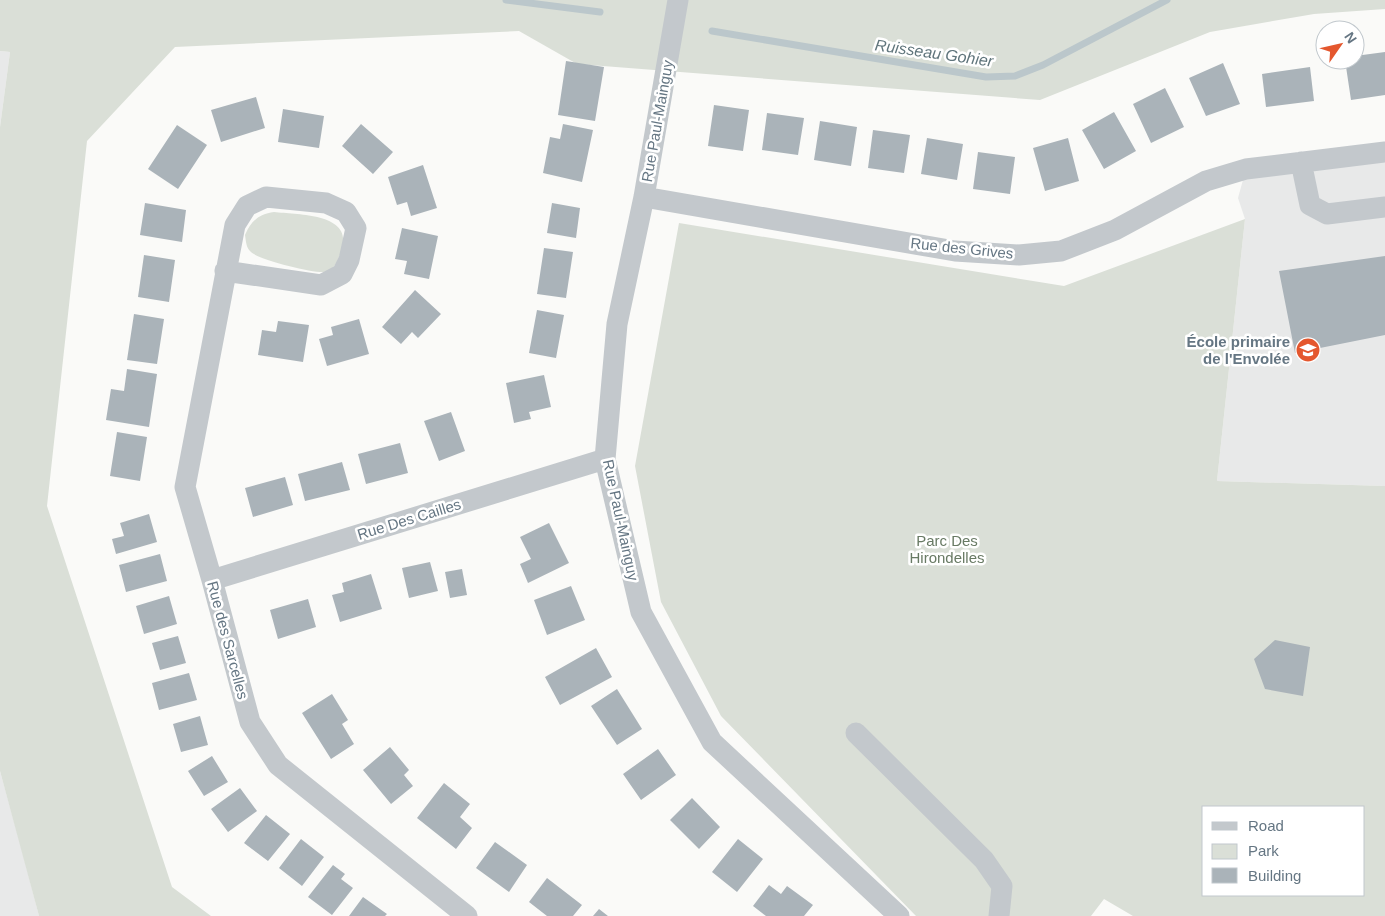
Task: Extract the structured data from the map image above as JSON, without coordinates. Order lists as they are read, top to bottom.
{
  "streets": {
    "street": [
      "Rue Paul-Mainguy",
      "Rue des Grives",
      "Rue Des Cailles",
      "Rue des Sarcelles"
    ]
  },
  "crossings": [
    ["Rue Paul-Mainguy", "Rue des Grives"],
    ["Rue Paul-Mainguy", "Rue Des Cailles"],
    ["Rue Des Cailles", "Rue des Sarcelles"]
  ],
  "water": ["Ruisseau Gohier"],
  "parks": ["Parc Des Hirondelles"],
  "places": {
    "school or university": ["École primaire de l'Envolée"]
  },
  "legend": ["Road", "Park", "Building"],
  "north": "top right"
}
